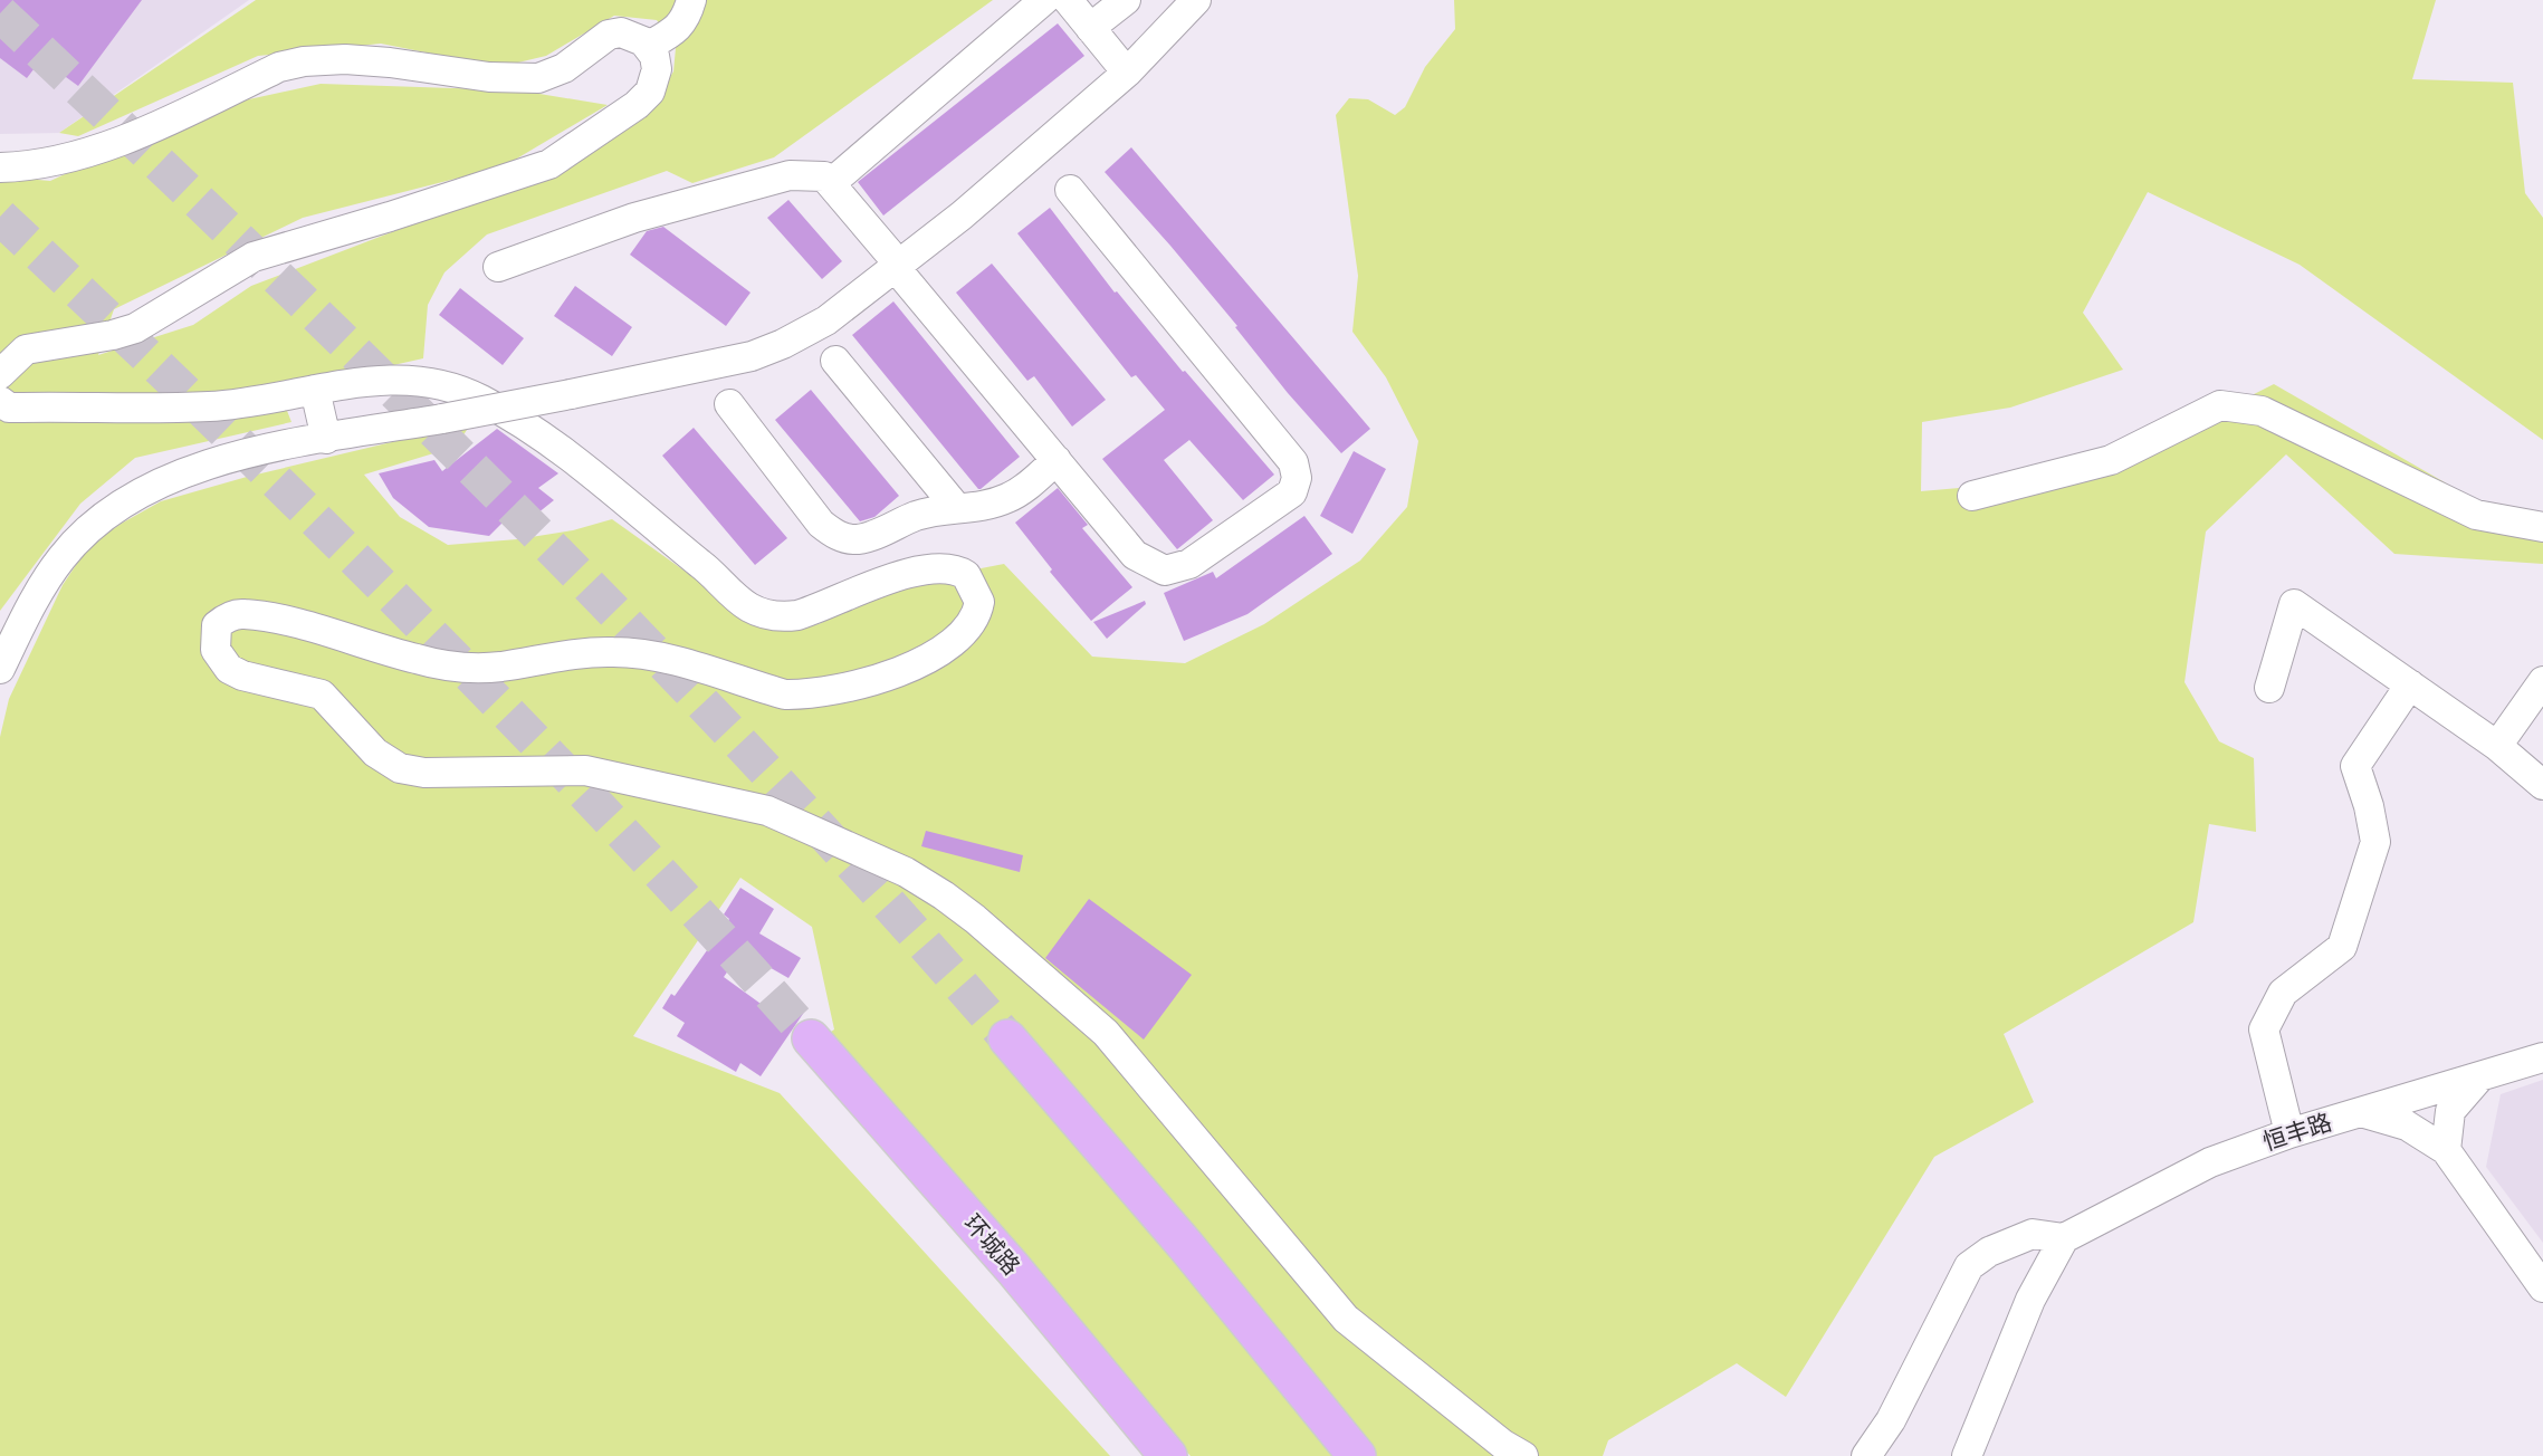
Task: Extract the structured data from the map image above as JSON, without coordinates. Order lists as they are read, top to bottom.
{
  "streets": {
    "main road": ["环城路"],
    "street": ["恒丰路"]
  }
}
